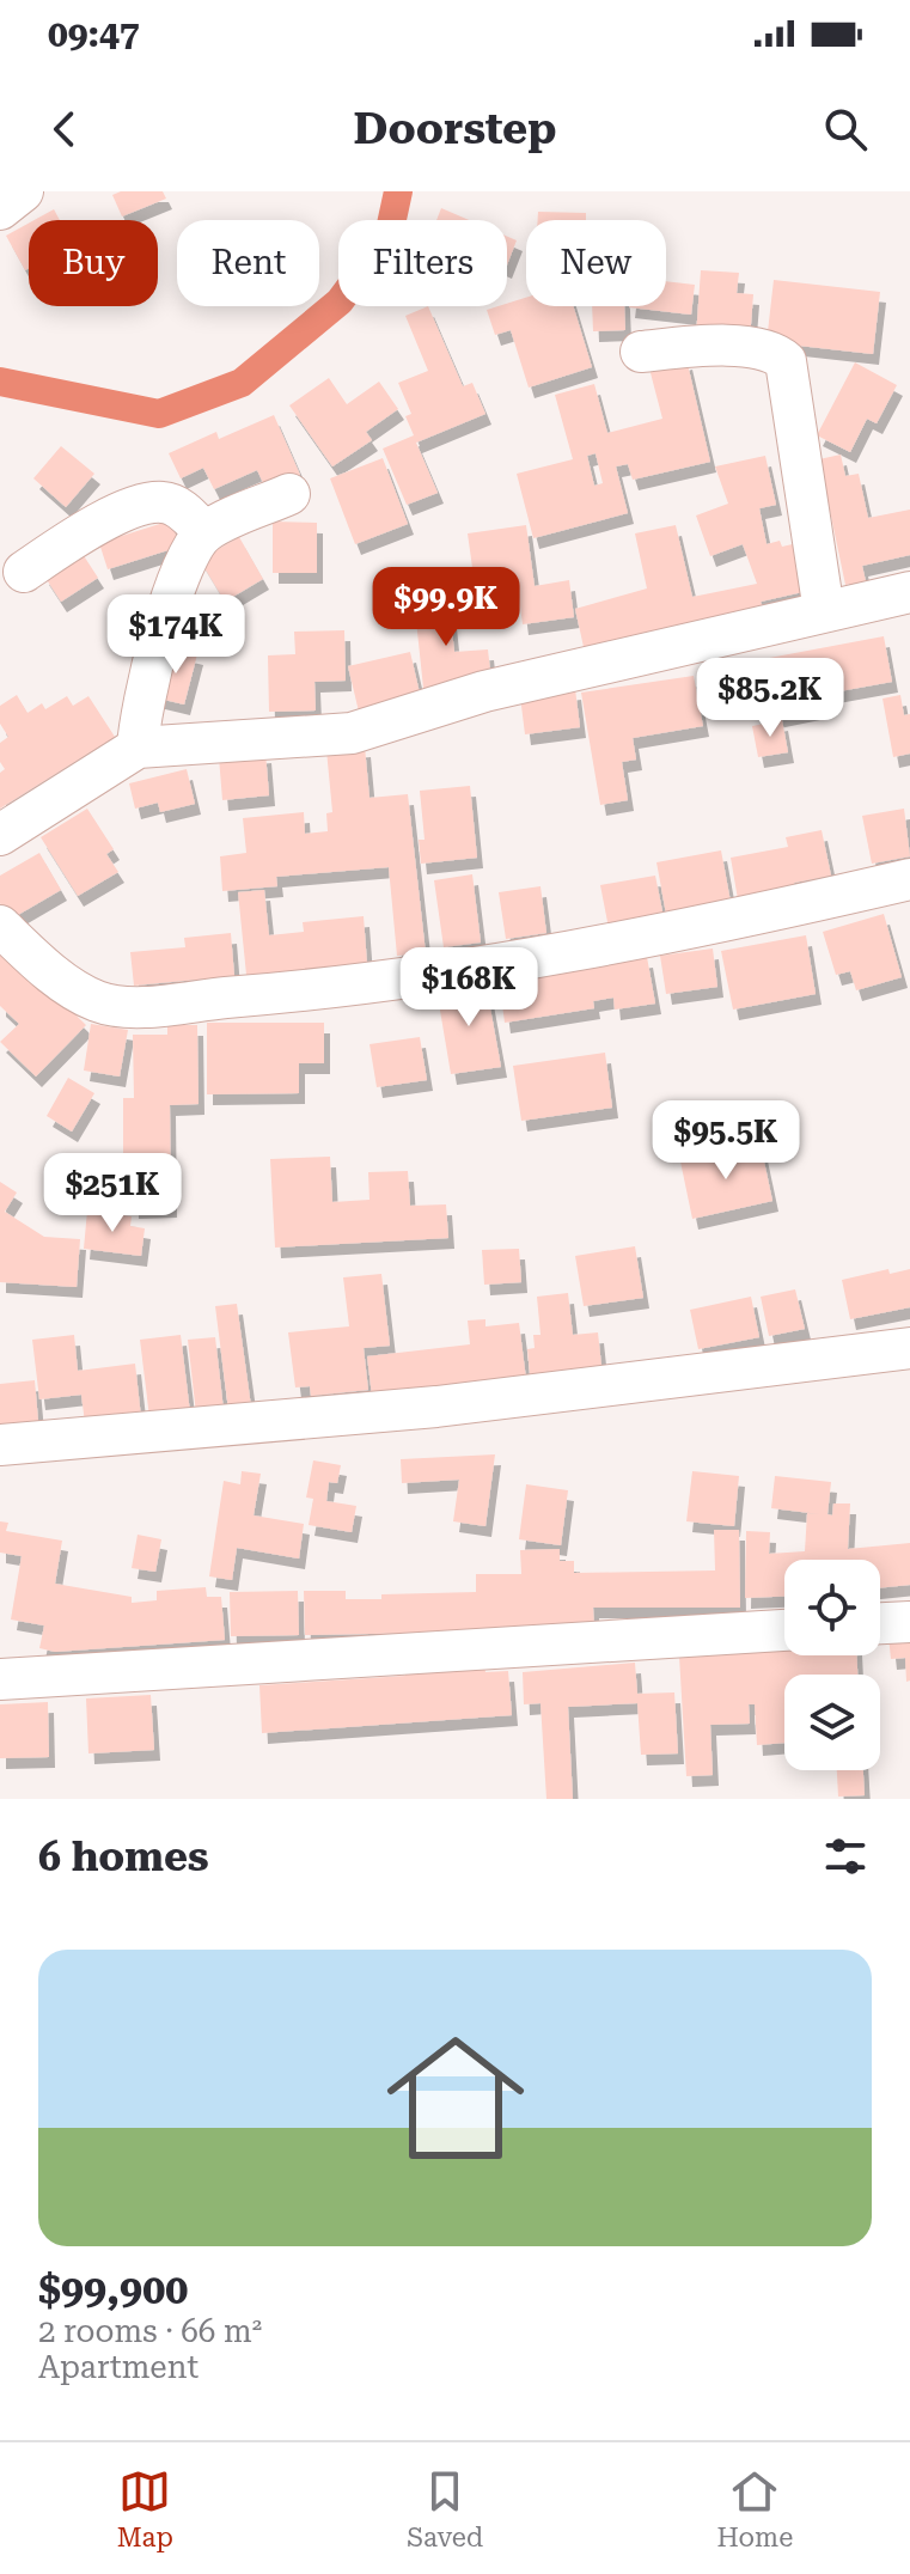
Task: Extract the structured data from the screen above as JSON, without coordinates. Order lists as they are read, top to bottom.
{
  "page": {
    "status": "09:47",
    "header": "Doorstep",
    "chip": [
      "Buy",
      "Rent",
      "Filters",
      "New"
    ],
    "price": [
      "$99.9K",
      "$174K",
      "$85.2K",
      "$168K",
      "$95.5K",
      "$251K"
    ],
    "heading": "6 homes",
    "list": [
      {
        "name": "$99,900",
        "note": "2 rooms · 66 m² · Apartment"
      }
    ],
    "tabs": ["Map", "Saved", "Home"]
  }
}
